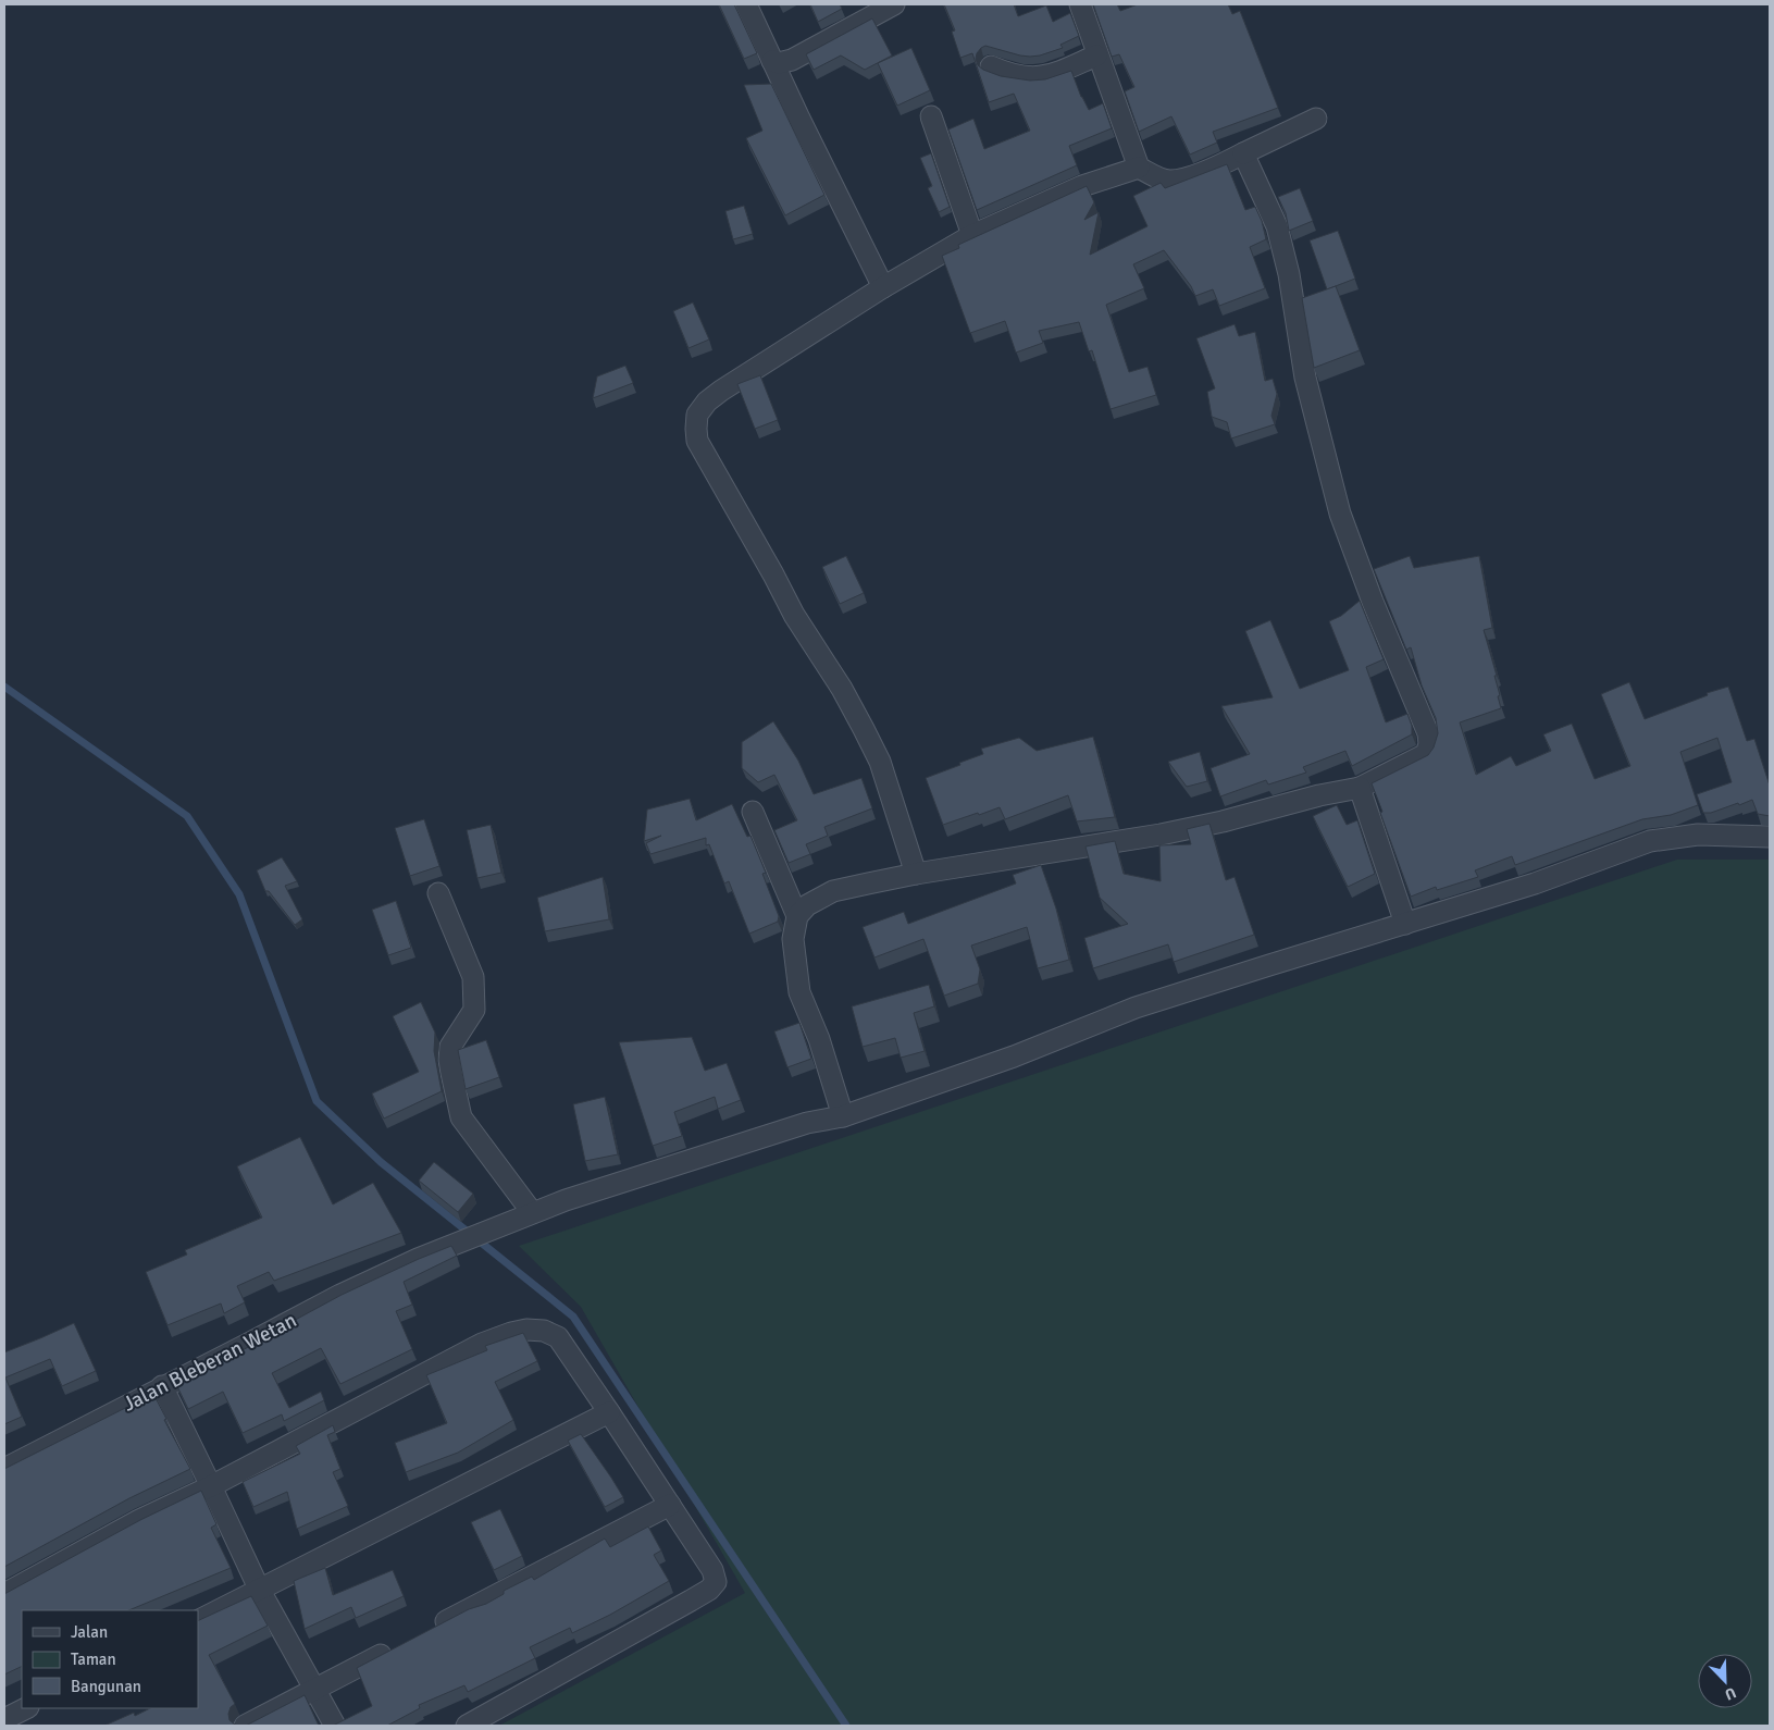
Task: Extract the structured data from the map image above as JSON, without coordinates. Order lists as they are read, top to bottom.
{
  "streets": {
    "street": ["Jalan Bleberan Wetan"]
  },
  "legend": ["Jalan", "Taman", "Bangunan"],
  "north": "bottom right"
}
